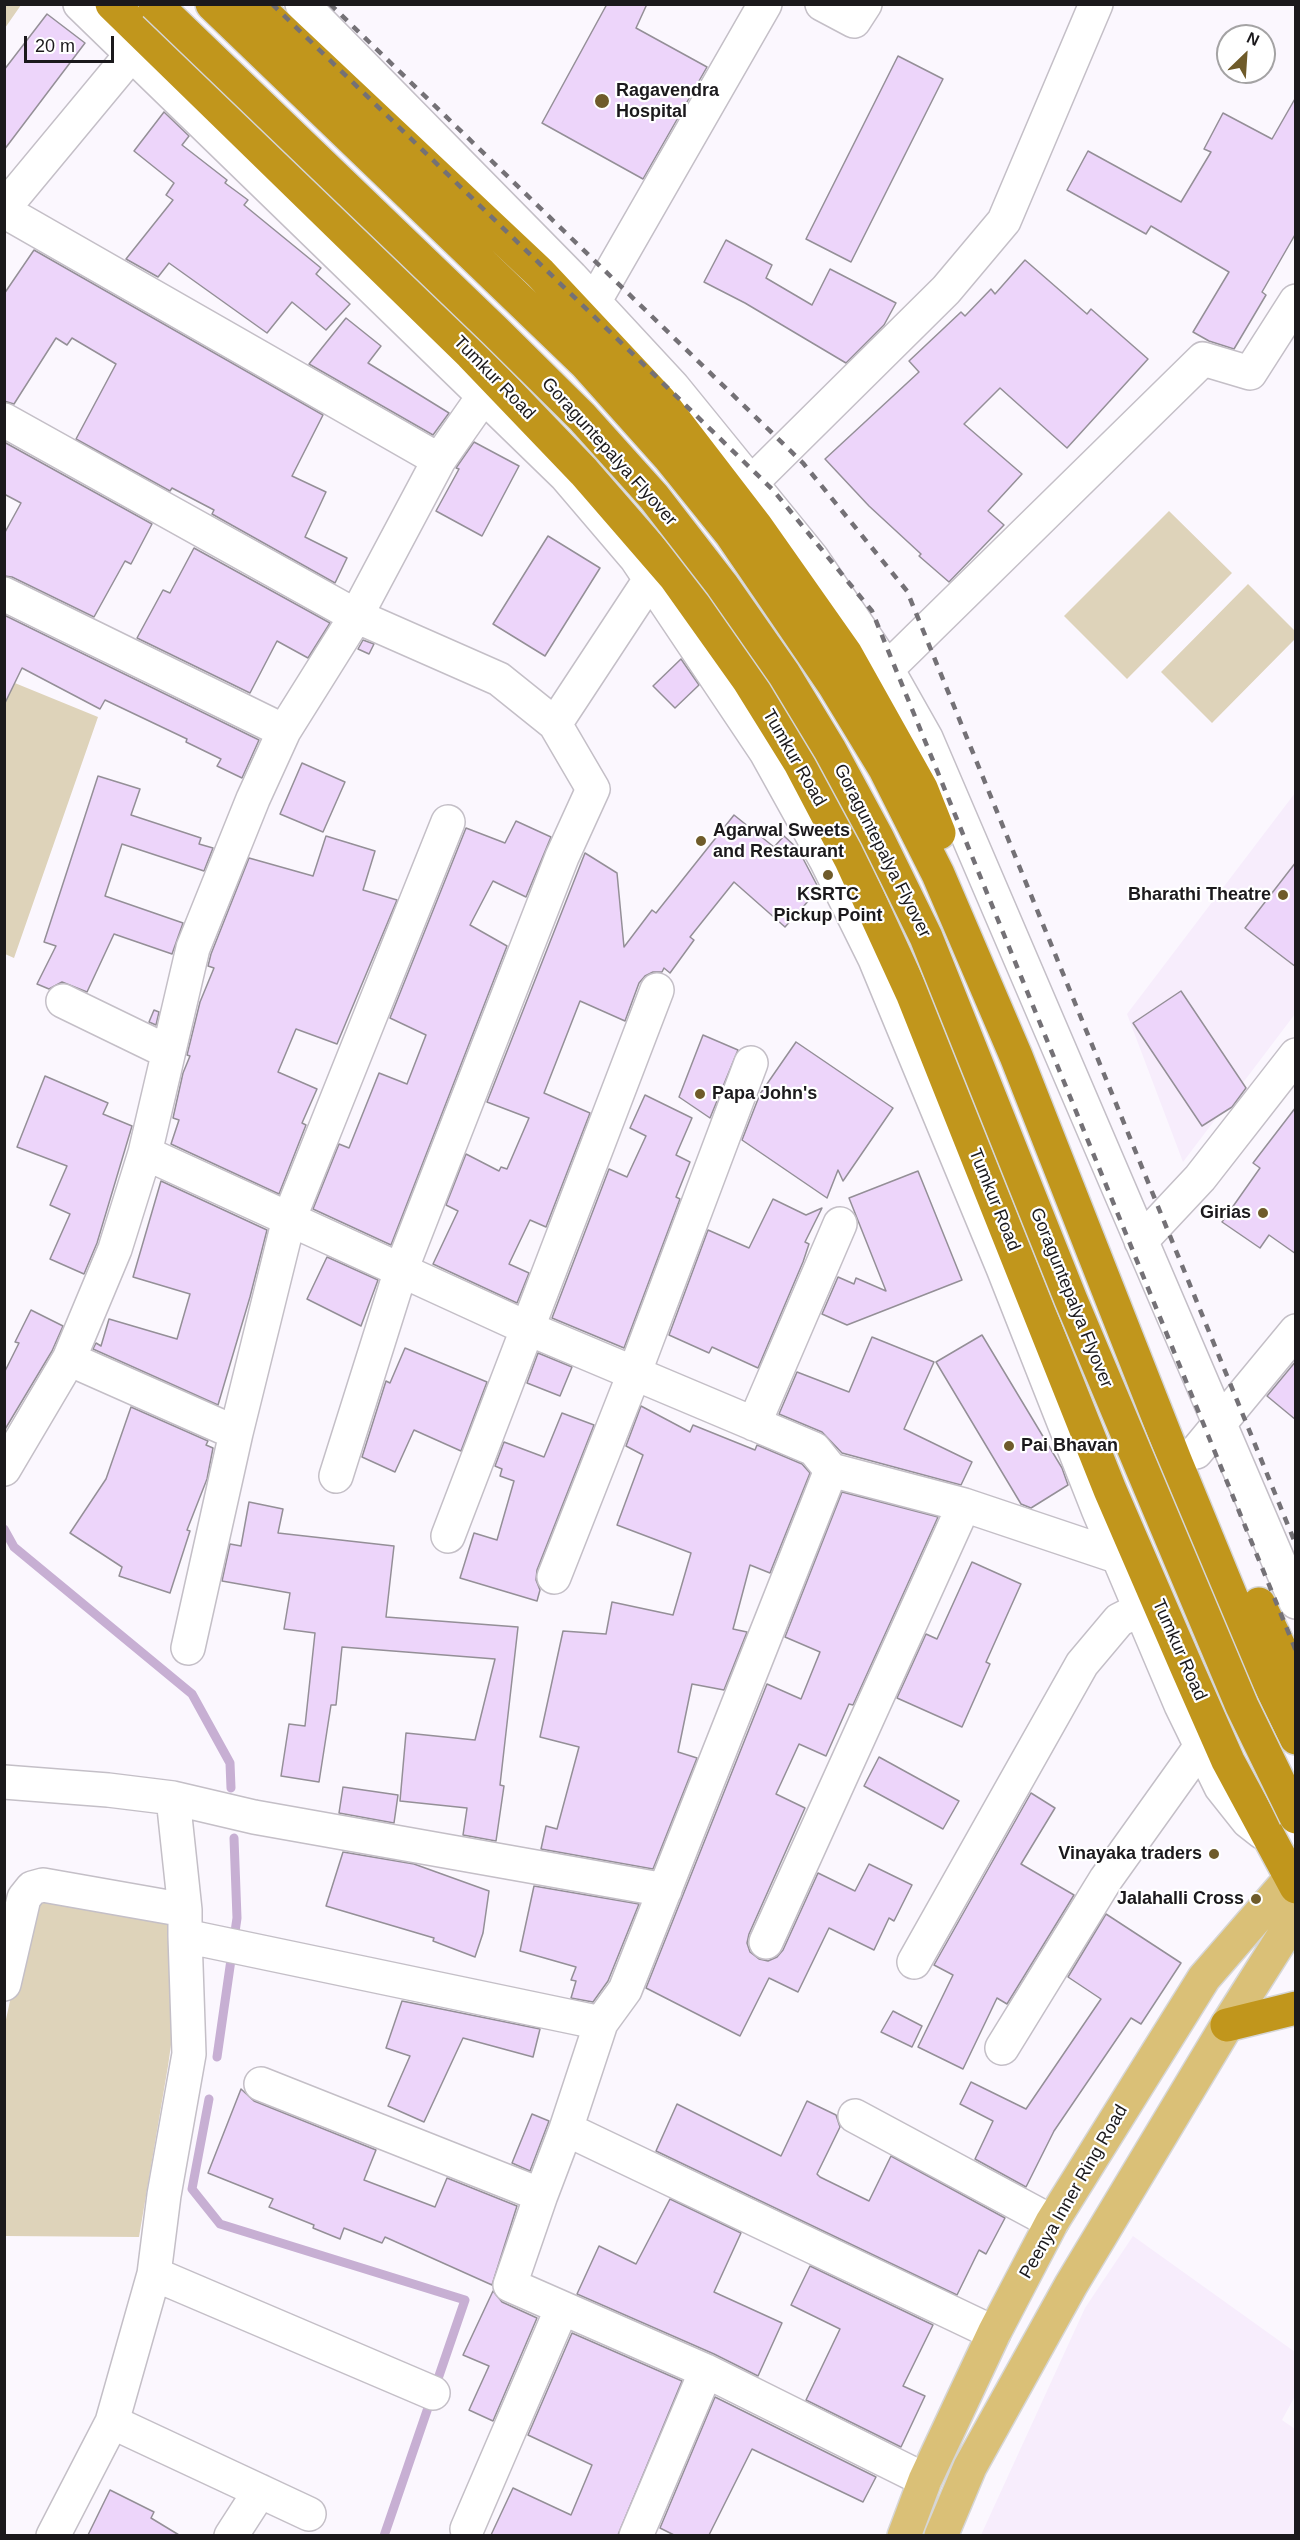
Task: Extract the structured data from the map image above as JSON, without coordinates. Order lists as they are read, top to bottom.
{
  "streets": {
    "highway": ["Tumkur Road", "Goraguntepalya Flyover"],
    "main road": ["Peenya Inner Ring Road"]
  },
  "crossings": [
    ["Tumkur Road", "Peenya Inner Ring Road"]
  ],
  "places": [
    "Ragavendra Hospital",
    "Agarwal Sweets and Restaurant",
    "KSRTC Pickup Point",
    "Bharathi Theatre",
    "Papa John's",
    "Girias",
    "Pai Bhavan",
    "Vinayaka traders",
    "Jalahalli Cross"
  ],
  "scale_bar": "20 m",
  "north": "top right"
}
